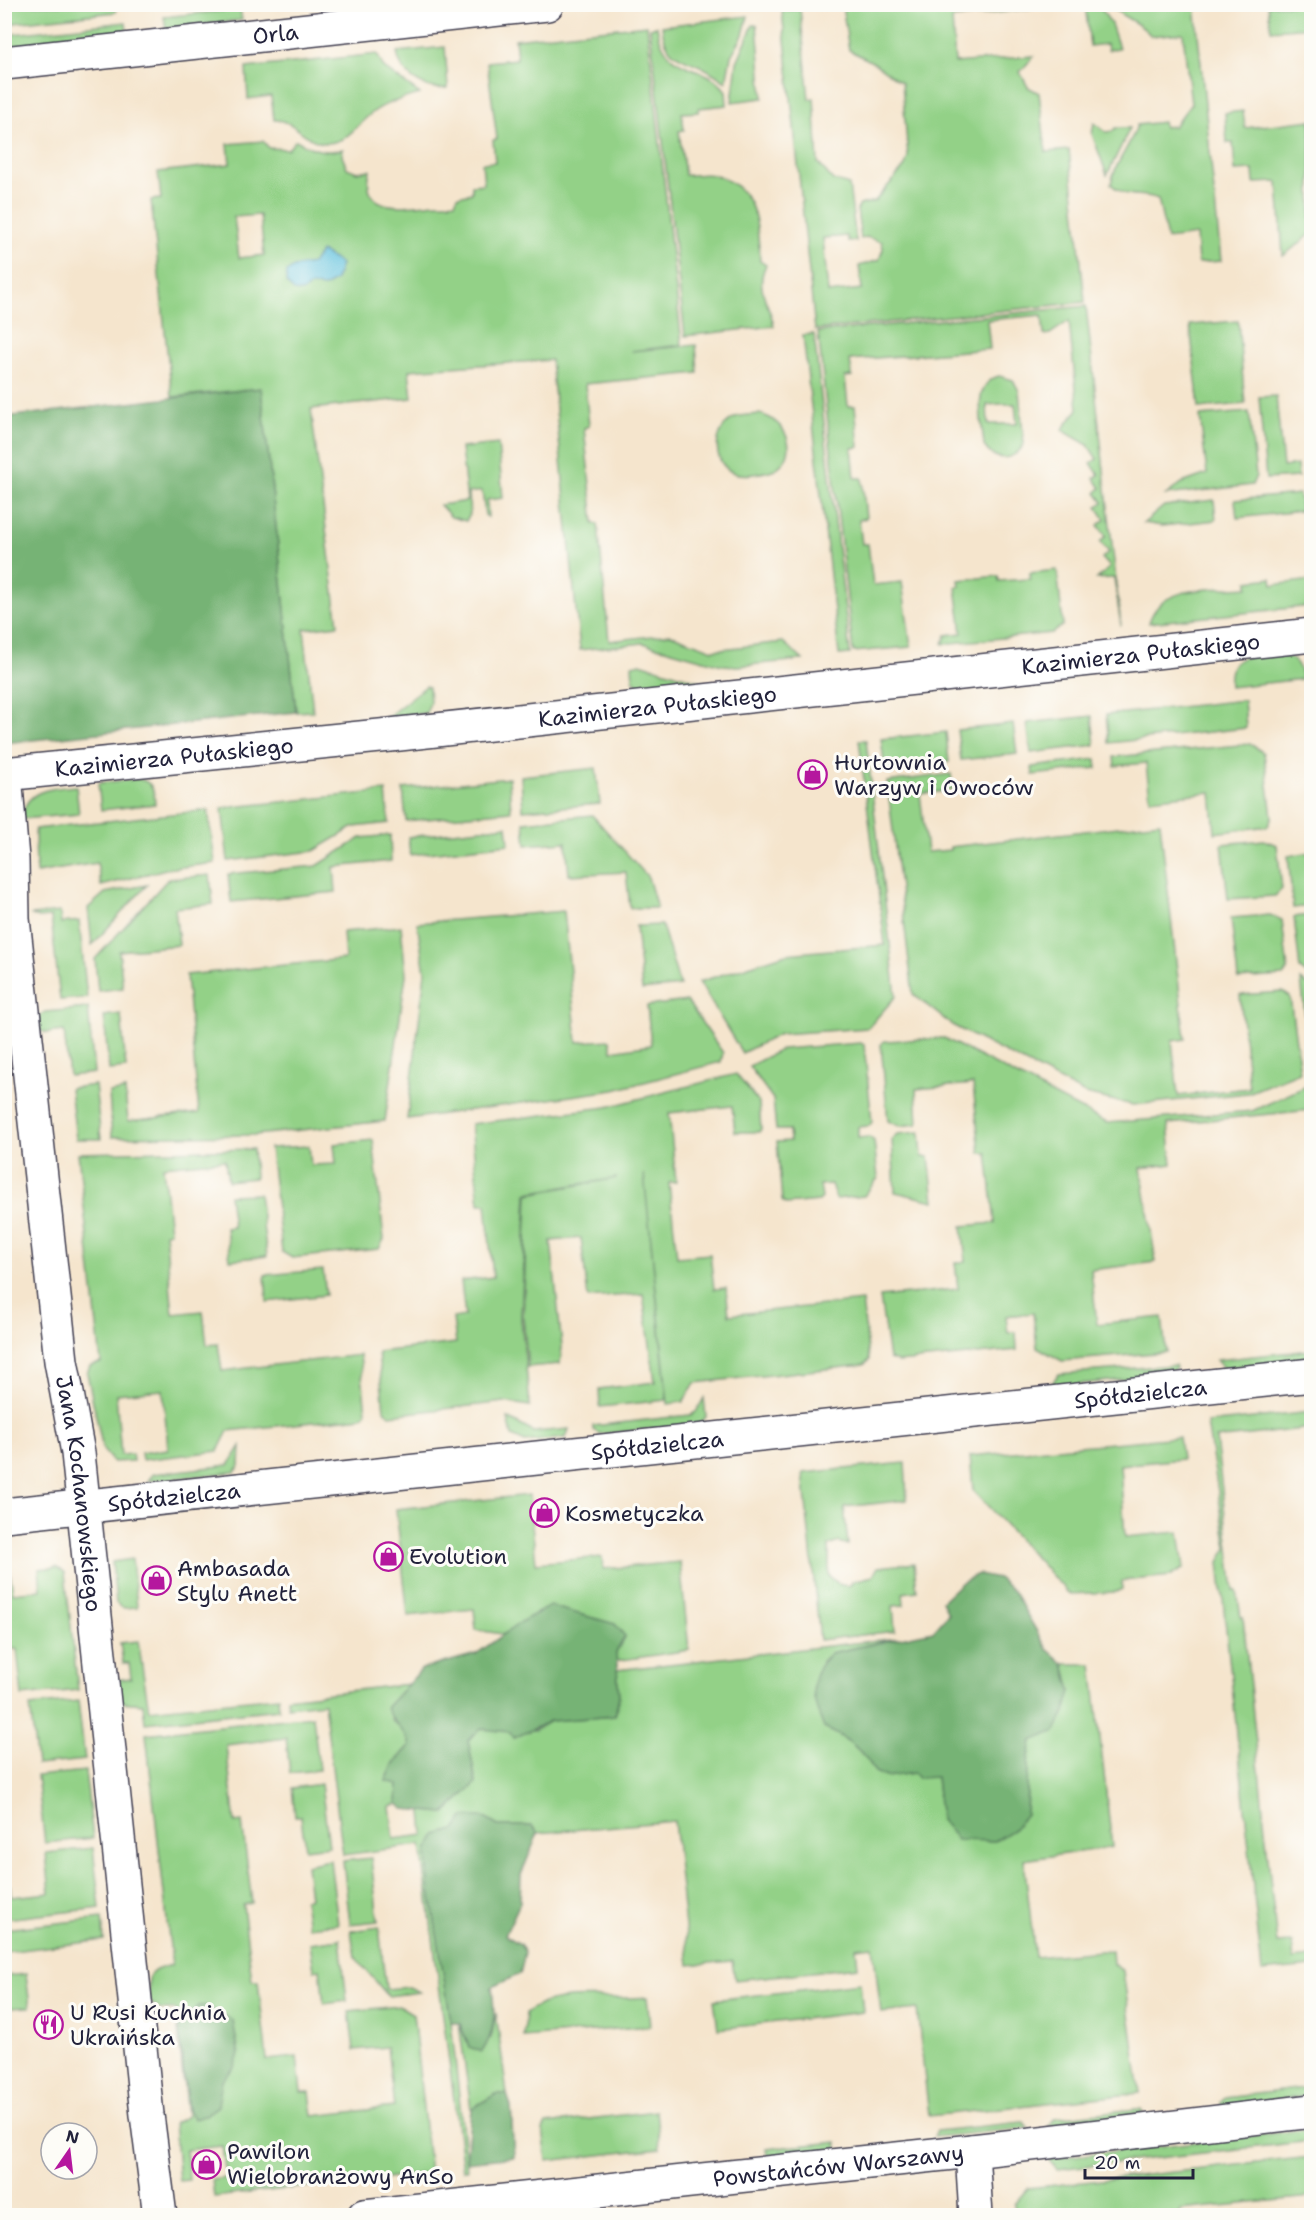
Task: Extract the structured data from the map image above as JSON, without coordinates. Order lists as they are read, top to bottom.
{
  "streets": {
    "street": [
      "Orla",
      "Kazimierza Pułaskiego",
      "Spółdzielcza",
      "Jana Kochanowskiego",
      "Powstańców Warszawy"
    ]
  },
  "crossings": [
    ["Kazimierza Pułaskiego", "Jana Kochanowskiego"],
    ["Spółdzielcza", "Jana Kochanowskiego"]
  ],
  "places": {
    "shop": [
      "Hurtownia Warzyw i Owoców",
      "Kosmetyczka",
      "Evolution",
      "Ambasada Stylu Anett",
      "Pawilon Wielobranżowy AnSo"
    ],
    "restaurant": ["U Rusi Kuchnia Ukraińska"]
  },
  "scale_bar": "20 m",
  "north": "top"
}
